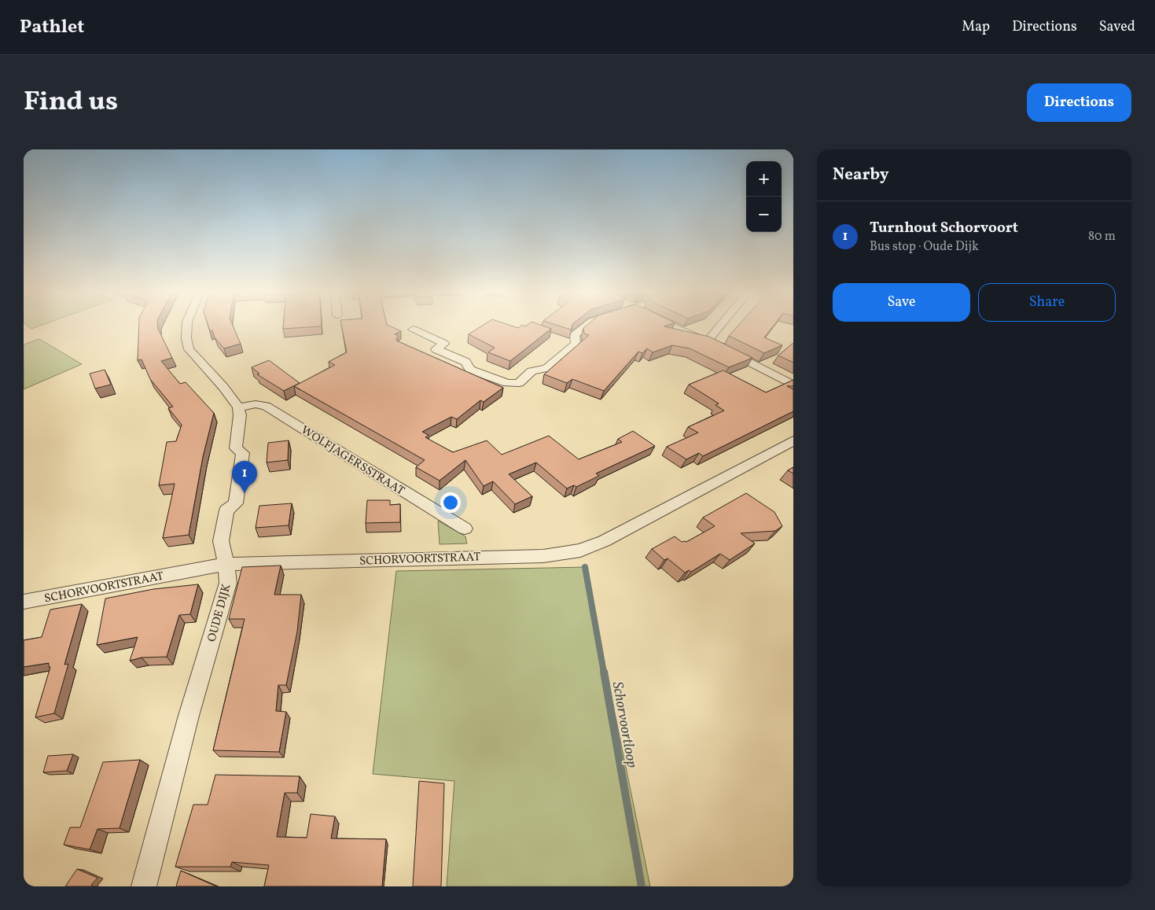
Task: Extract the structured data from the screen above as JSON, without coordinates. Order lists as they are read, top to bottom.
{
  "streets": {
    "street": ["WOLFJAGERSSTRAAT", "SCHORVOORTSTRAAT", "OUDE DIJK"]
  },
  "crossings": [
    ["WOLFJAGERSSTRAAT", "OUDE DIJK"],
    ["SCHORVOORTSTRAAT", "OUDE DIJK"]
  ],
  "water": ["Schorvoortloop"],
  "page": {
    "header": "Pathlet",
    "nav": ["Map", "Directions", "Saved"],
    "title": "Find us",
    "buttons": [
      "Directions",
      ["Save", "Share"]
    ],
    "heading": "Nearby",
    "map_buttons": ["+", "−"],
    "list": [
      {
        "mark": "1",
        "name": "Turnhout Schorvoort",
        "note": "Bus stop · Oude Dijk",
        "value": "80 m"
      }
    ],
    "pins": "1"
  }
}
